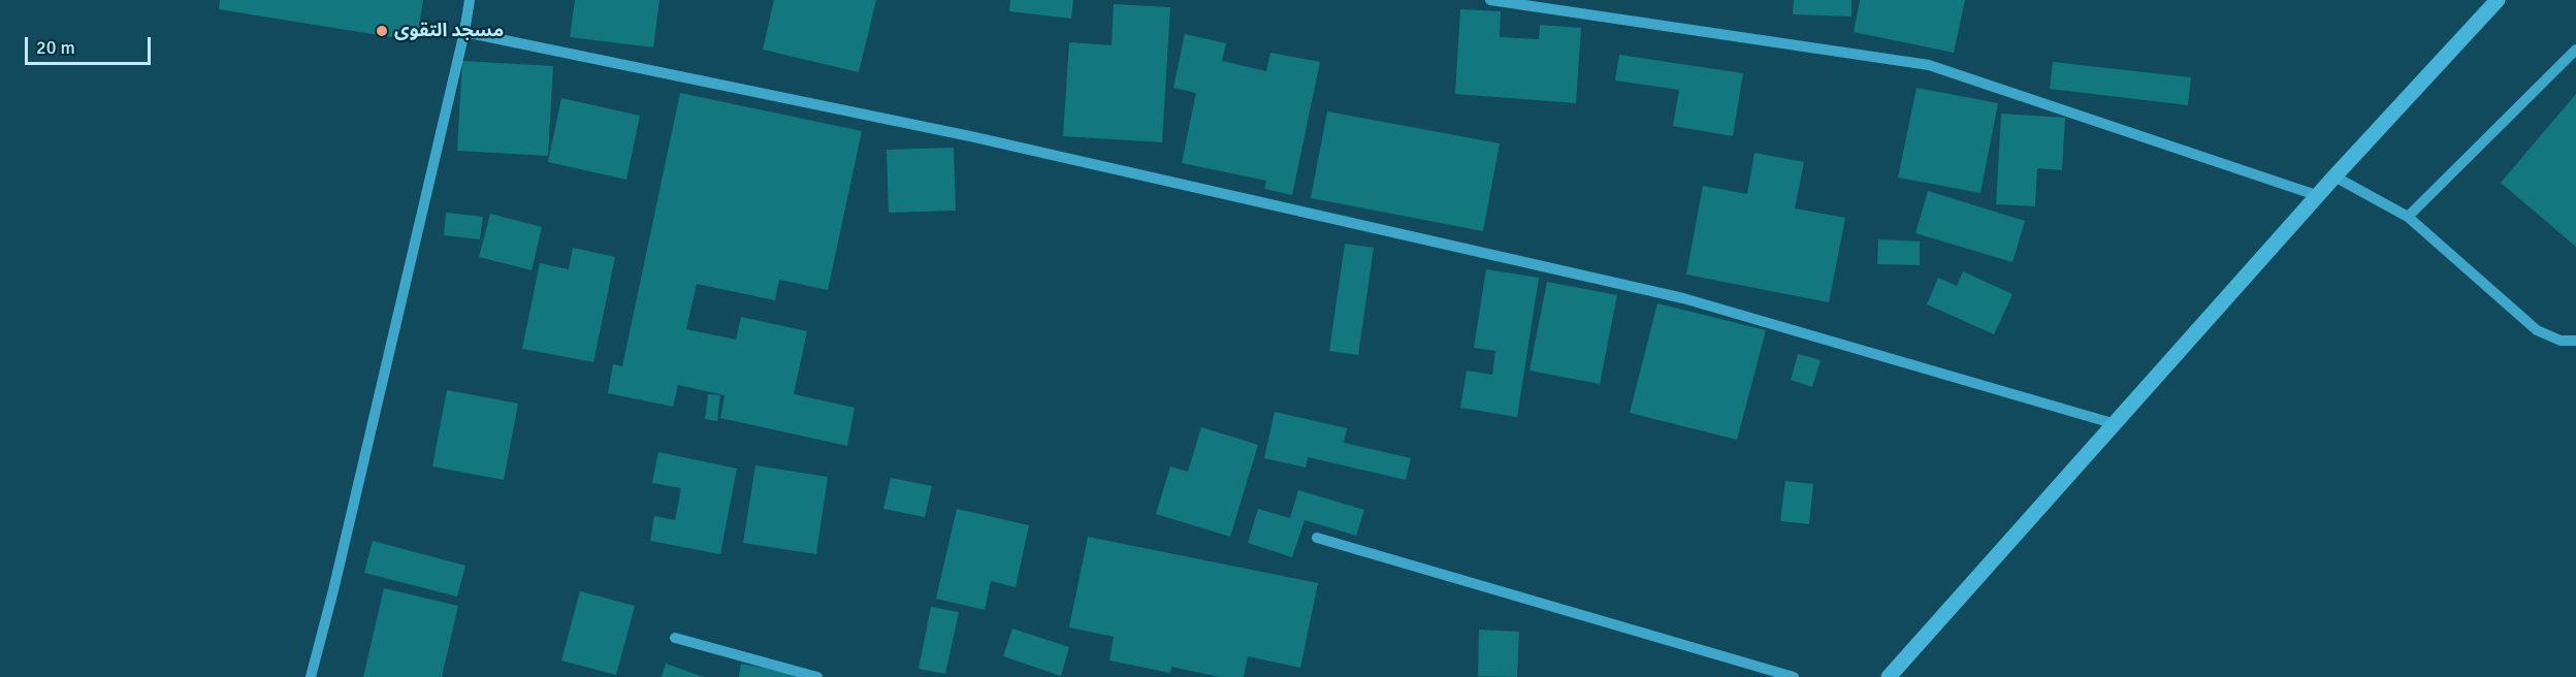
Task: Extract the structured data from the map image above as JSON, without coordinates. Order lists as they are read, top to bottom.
{
  "places": ["مسجد التقوى"],
  "scale_bar": "20 m"
}
